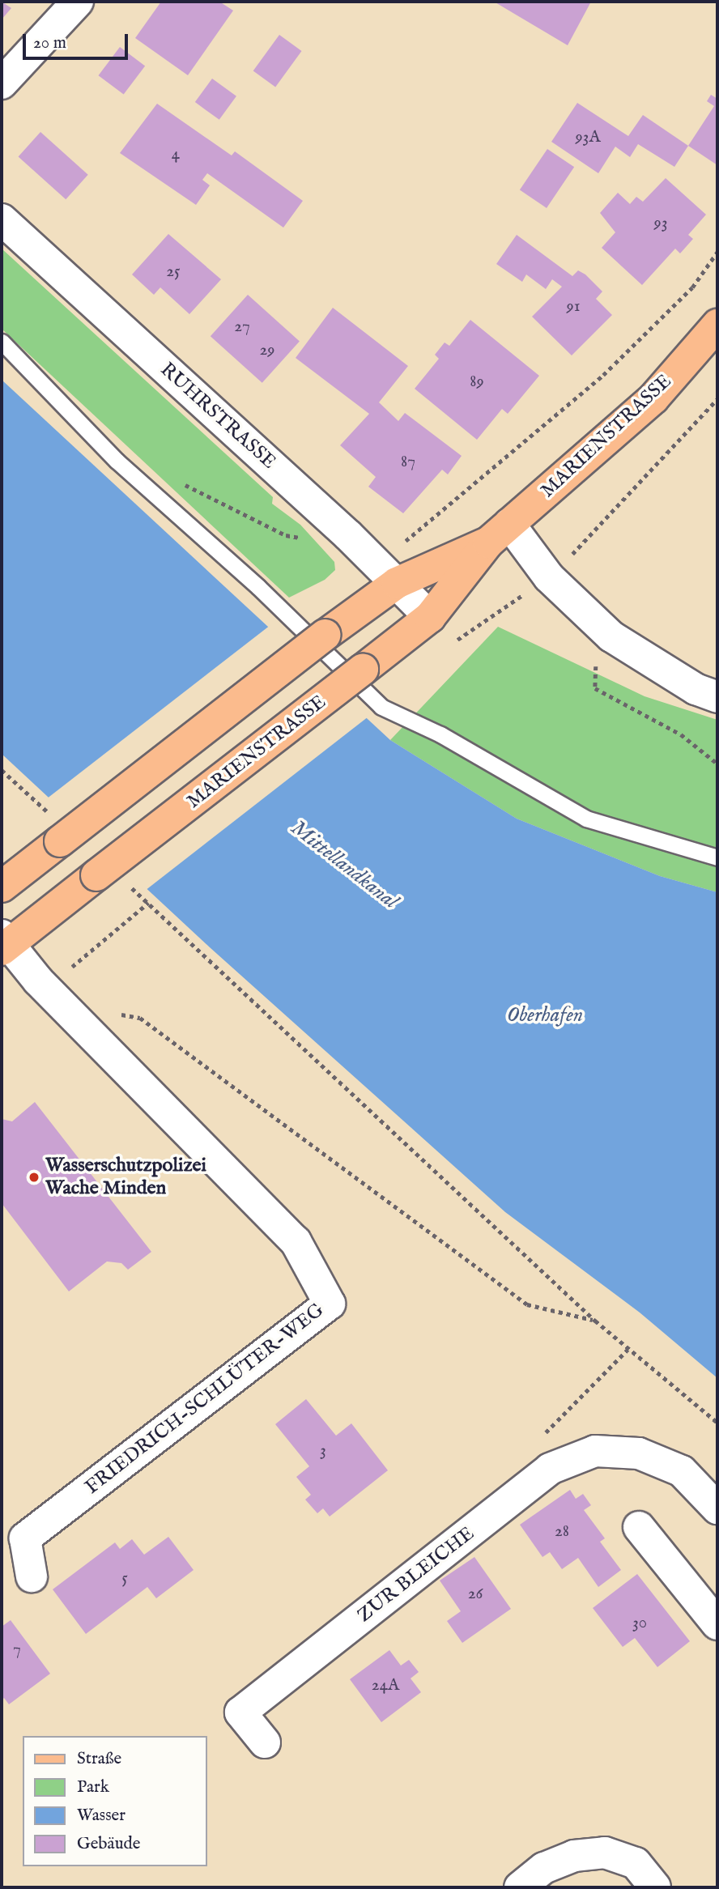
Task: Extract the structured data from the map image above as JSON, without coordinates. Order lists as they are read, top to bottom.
{
  "streets": {
    "main road": ["MARIENSTRASSE"],
    "street": ["RUHRSTRASSE", "FRIEDRICH-SCHLÜTER-WEG", "ZUR BLEICHE"]
  },
  "crossings": [
    ["RUHRSTRASSE", "MARIENSTRASSE"],
    ["MARIENSTRASSE", "FRIEDRICH-SCHLÜTER-WEG"]
  ],
  "water": ["Mittellandkanal", "Oberhafen"],
  "places": ["Wasserschutzpolizei Wache Minden"],
  "house_numbers": [
    "93A",
    "4",
    "93",
    "25",
    "91",
    "27",
    "29",
    "89",
    "87",
    "3",
    "28",
    "5",
    "26",
    "30",
    "7",
    "24A"
  ],
  "legend": [
    "Straße",
    "Park",
    "Wasser",
    "Gebäude"
  ],
  "scale_bar": "20 m"
}
